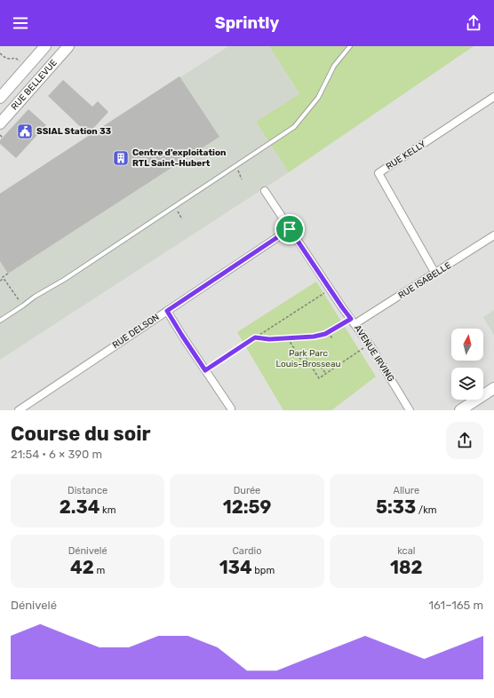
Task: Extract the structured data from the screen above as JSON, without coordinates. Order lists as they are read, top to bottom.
{
  "streets": {
    "street": [
      "RUE BELLEVUE",
      "RUE KELLY",
      "RUE ISABELLE",
      "RUE DELSON",
      "AVENUE IRVING"
    ]
  },
  "crossings": [
    ["RUE KELLY", "RUE ISABELLE"],
    ["RUE ISABELLE", "AVENUE IRVING"],
    ["RUE DELSON", "AVENUE IRVING"]
  ],
  "parks": ["Park Parc Louis-Brosseau"],
  "places": {
    "public building": ["SSIAL Station 33"],
    "building": ["Centre d'exploitation RTL Saint-Hubert"]
  },
  "north": "top",
  "page": {
    "header": "Sprintly",
    "heading": ["Course du soir", "21:54 · 6 × 390 m"],
    "stats": [
      ["Distance", "2.34 km"],
      ["Durée", "12:59"],
      ["Allure", "5:33 /km"],
      ["Dénivelé", "42 m"],
      ["Cardio", "134 bpm"],
      ["kcal", "182"]
    ],
    "chart": ["Dénivelé", "161–165 m"]
  }
}
